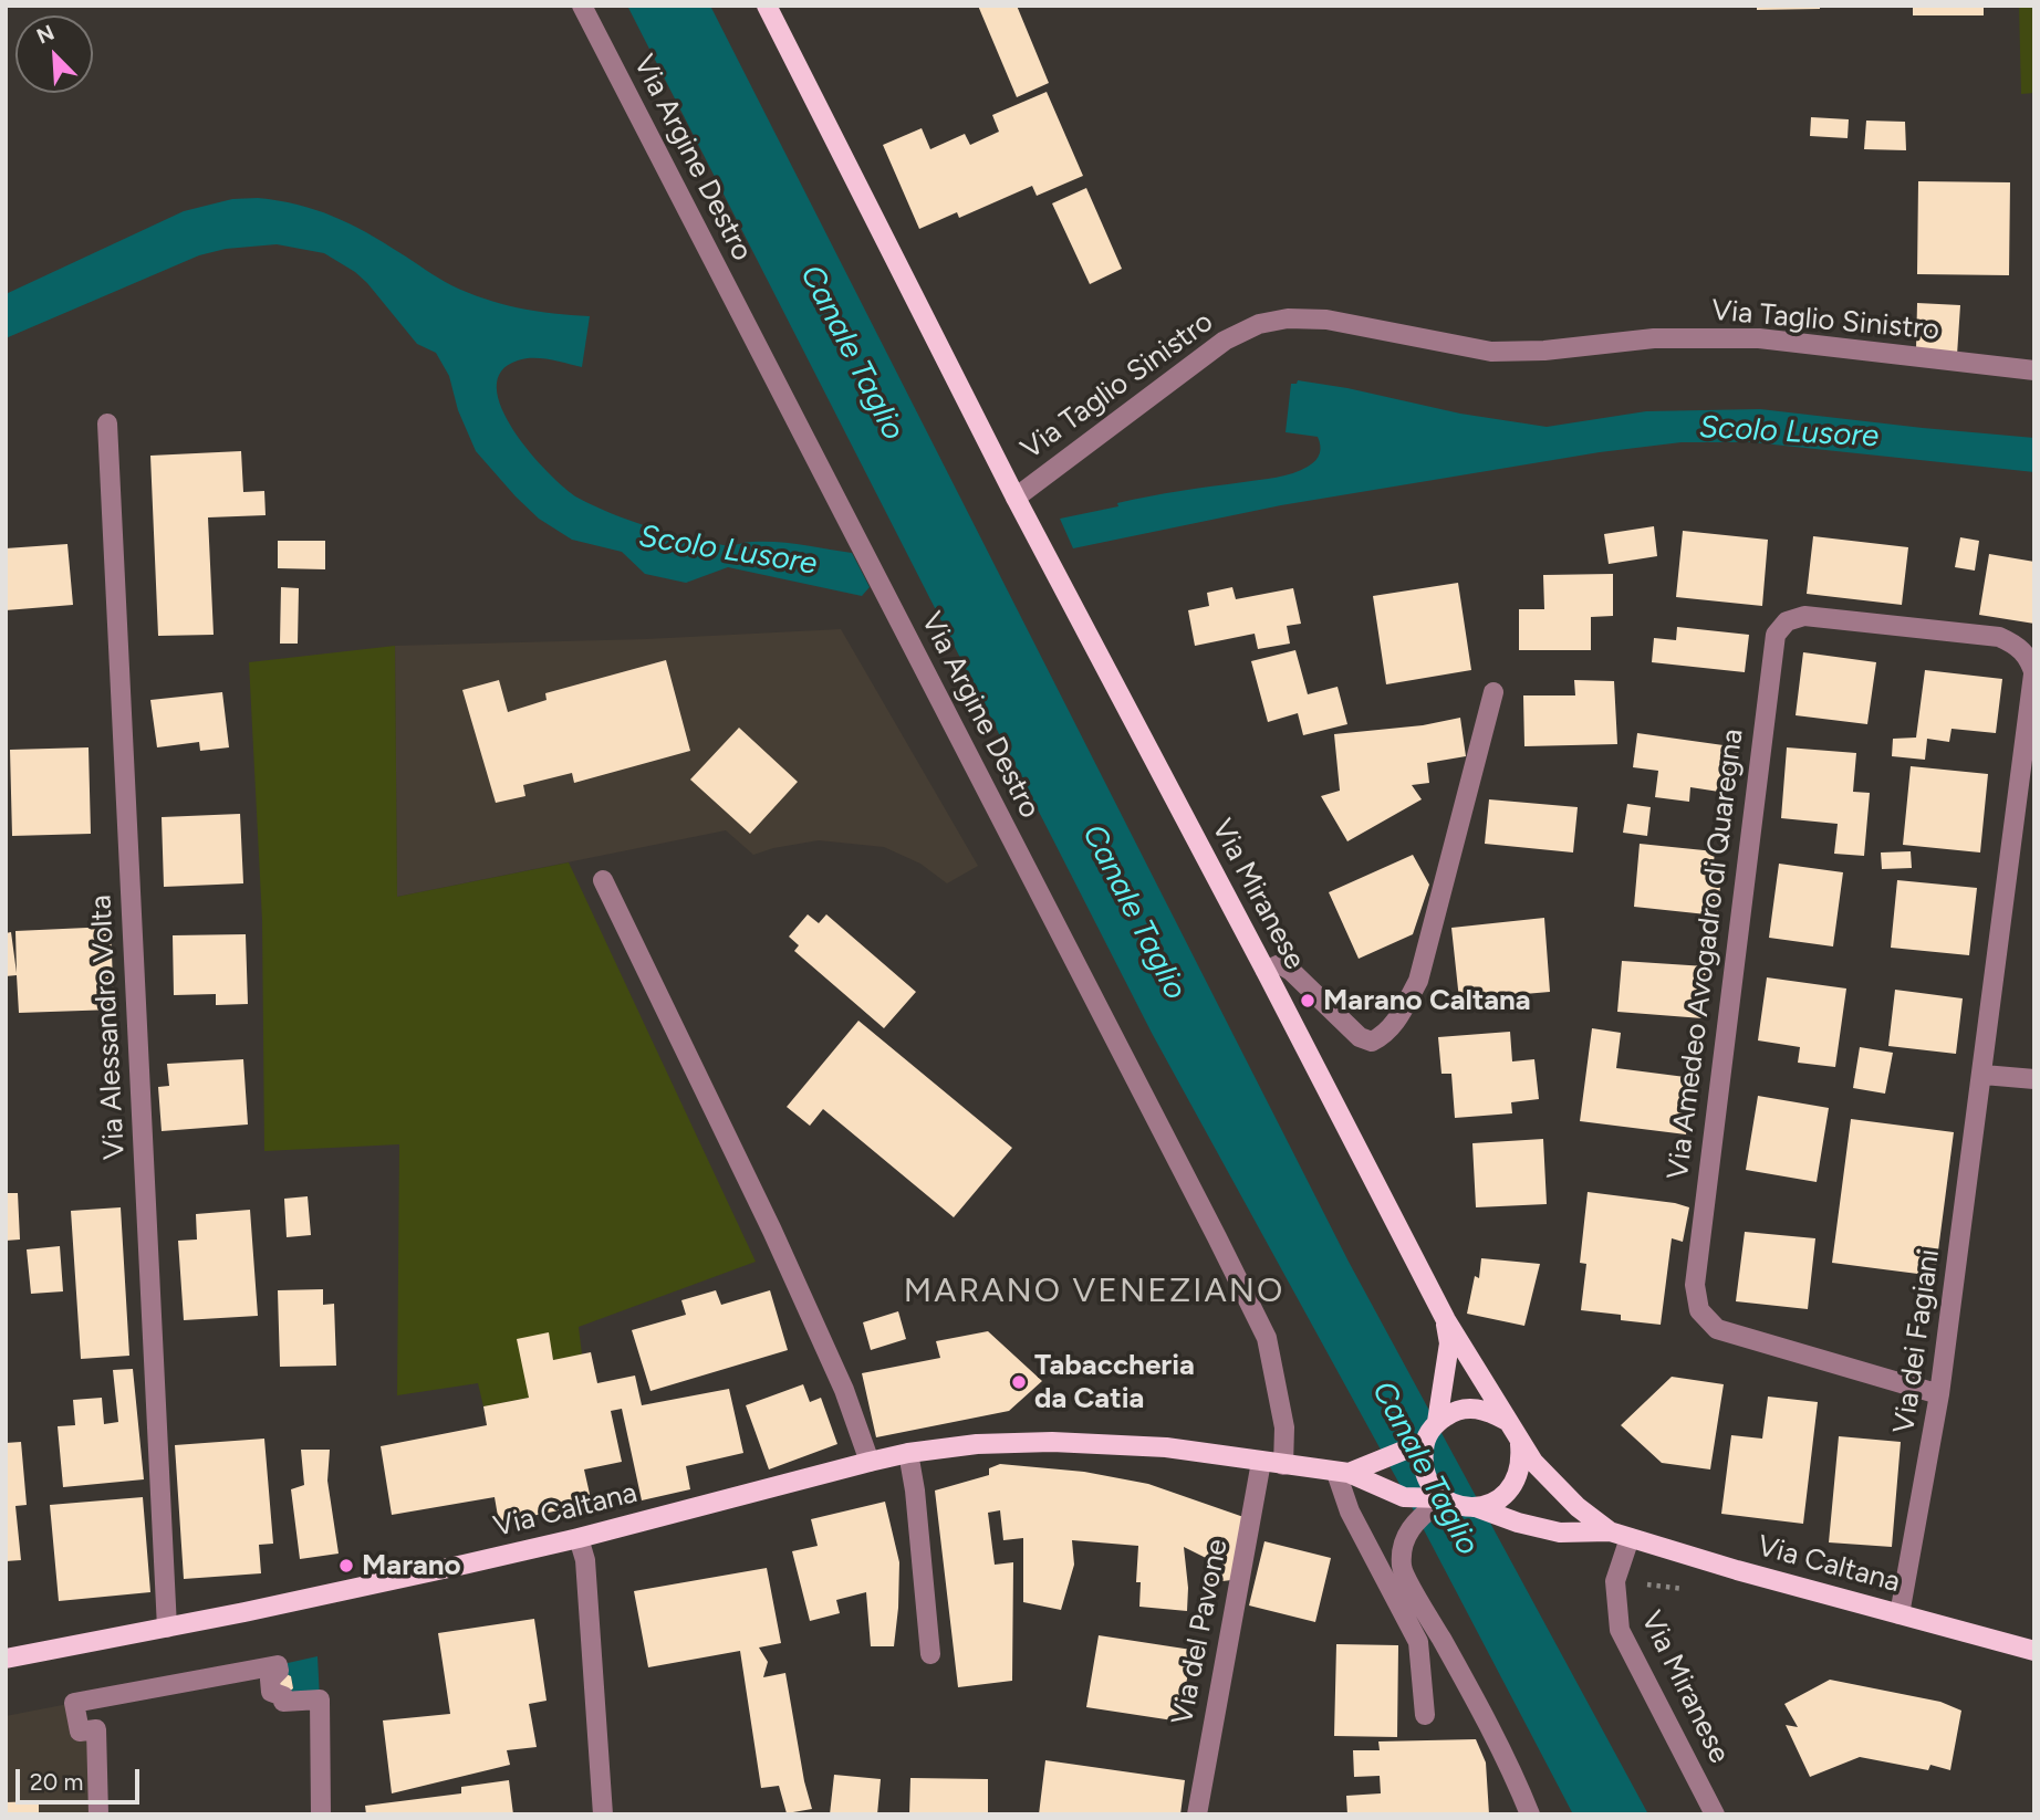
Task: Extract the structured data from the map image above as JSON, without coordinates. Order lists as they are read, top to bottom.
{
  "streets": {
    "main road": ["Via Taglio Sinistro", "Via Miranese", "Via Caltana"],
    "street": [
      "Via Argine Destro",
      "Via Amedeo Avogadro di Quaregna",
      "Via Alessandro Volta",
      "Via dei Fagiani",
      "Via del Pavone"
    ]
  },
  "crossings": [
    ["Via Argine Destro", "Via Caltana"],
    ["Via Taglio Sinistro", "Via Miranese"],
    ["Via Miranese", "Via Caltana"],
    ["Via Amedeo Avogadro di Quaregna", "Via dei Fagiani"],
    ["Via Alessandro Volta", "Via Caltana"],
    ["Via dei Fagiani", "Via Caltana"],
    ["Via Caltana", "Via del Pavone"]
  ],
  "districts": ["MARANO VENEZIANO"],
  "water": ["Canale Taglio", "Scolo Lusore"],
  "places": ["Marano Caltana", "Tabaccheria da Catia", "Marano"],
  "scale_bar": "20 m",
  "north": "top left"
}
